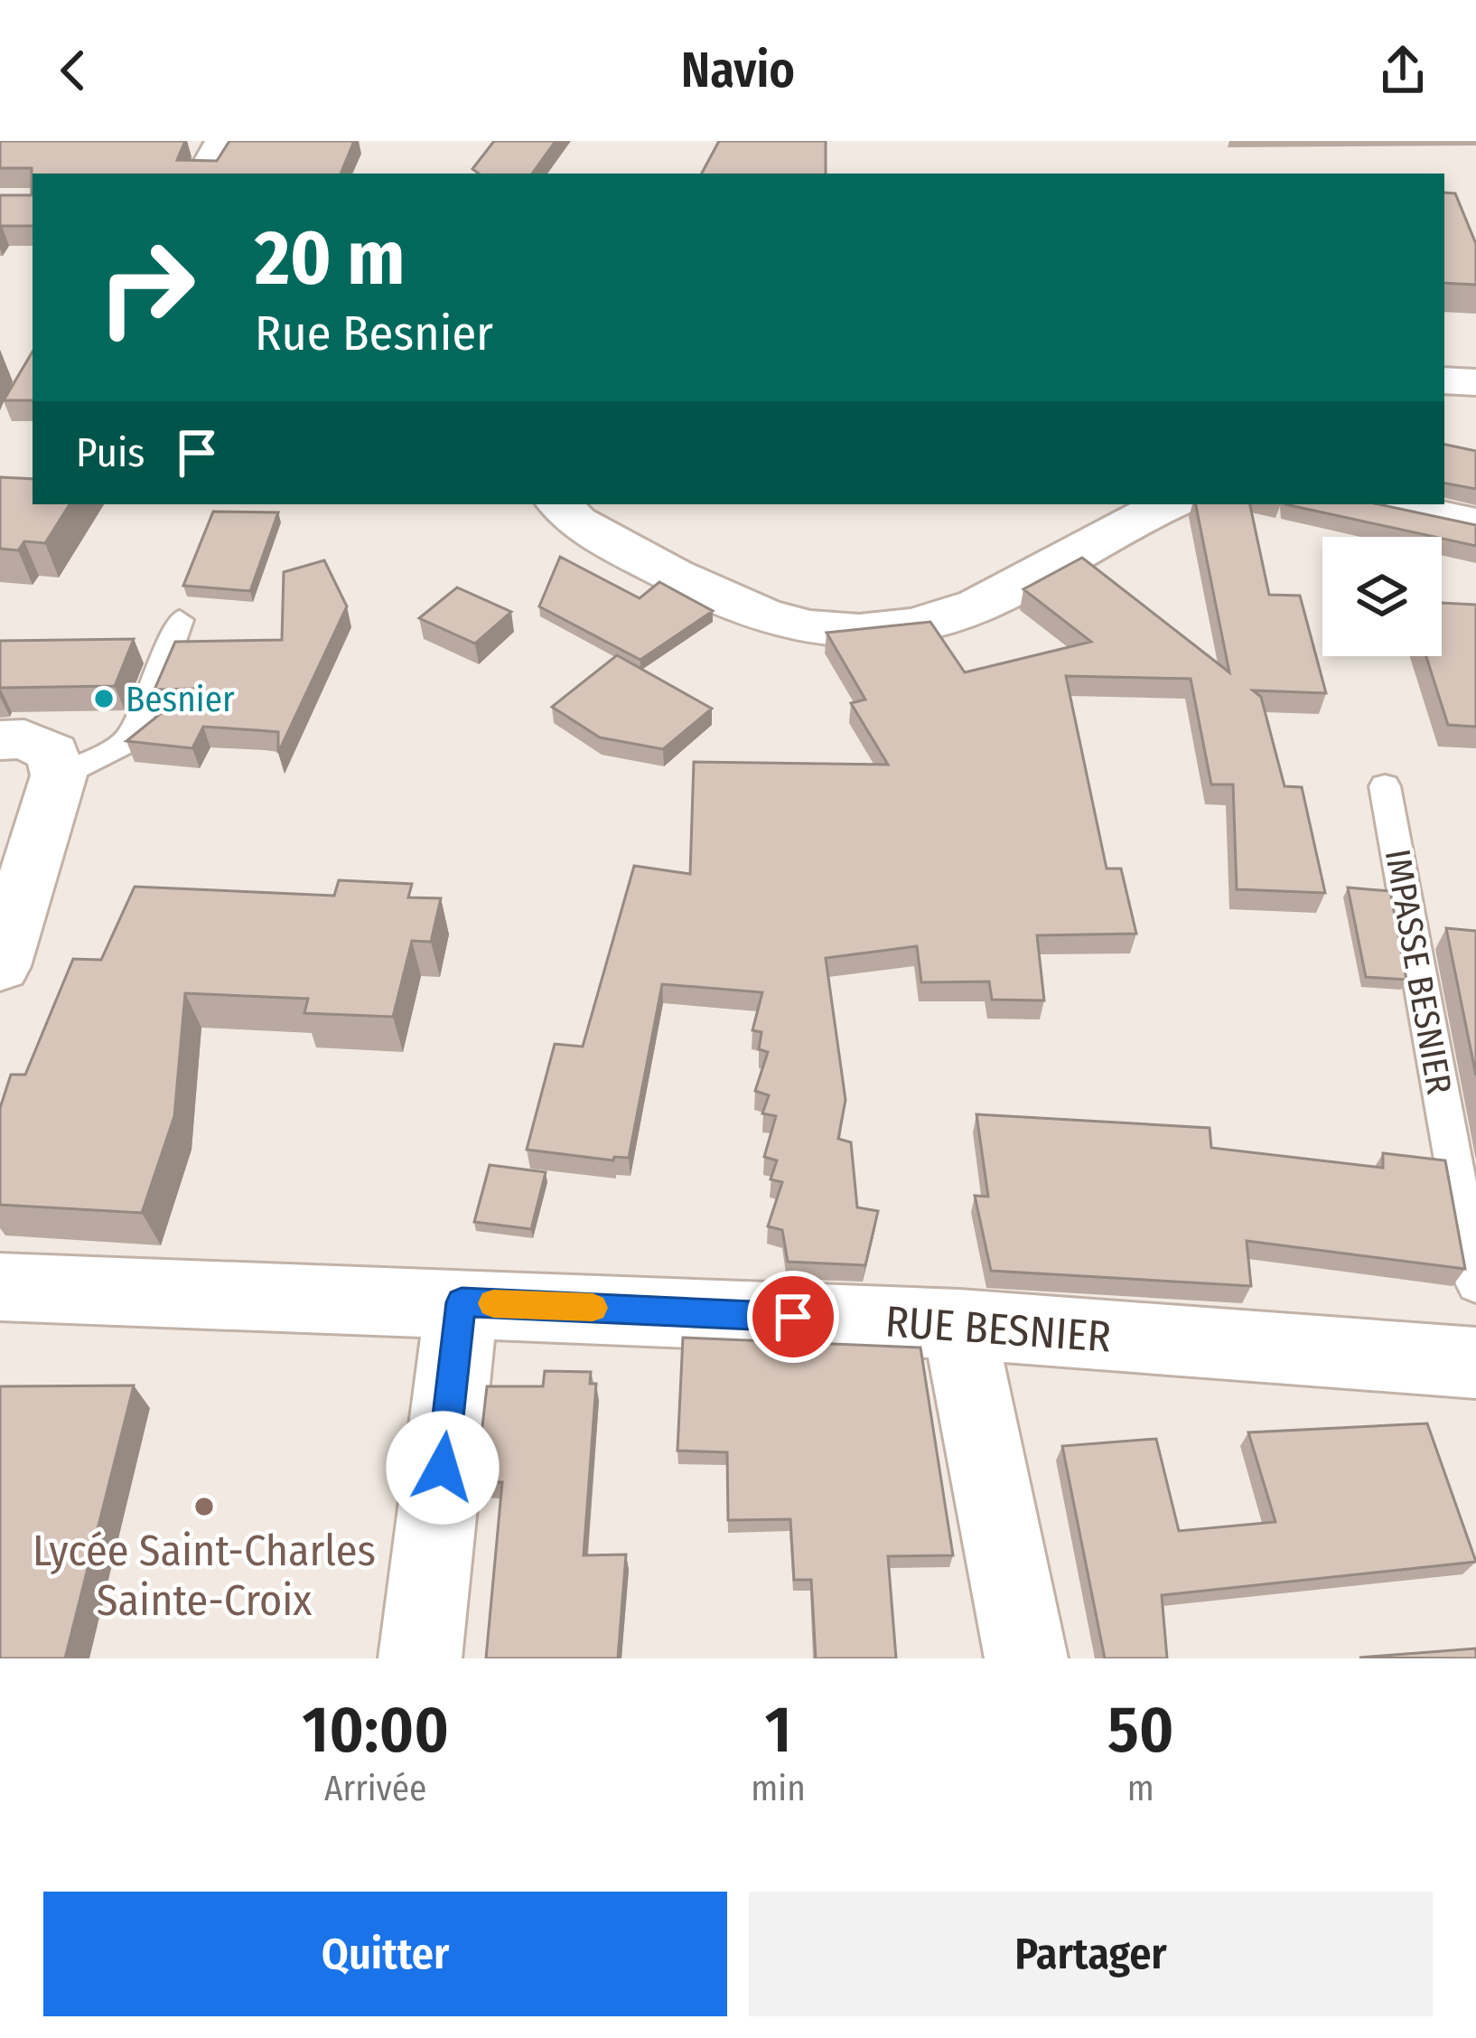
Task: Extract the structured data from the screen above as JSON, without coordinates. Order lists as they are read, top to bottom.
{
  "streets": {
    "street": ["RUE BESNIER"],
    "lane": ["IMPASSE BESNIER"]
  },
  "places": ["Besnier", "Lycée Saint-Charles Sainte-Croix"],
  "page": {
    "header": "Navio",
    "turn": ["20 m", "Rue Besnier"],
    "then": "Puis",
    "eta": [
      "10:00",
      "Arrivée",
      "1",
      "min",
      "50",
      "m"
    ],
    "buttons": ["Quitter", "Partager"]
  }
}
